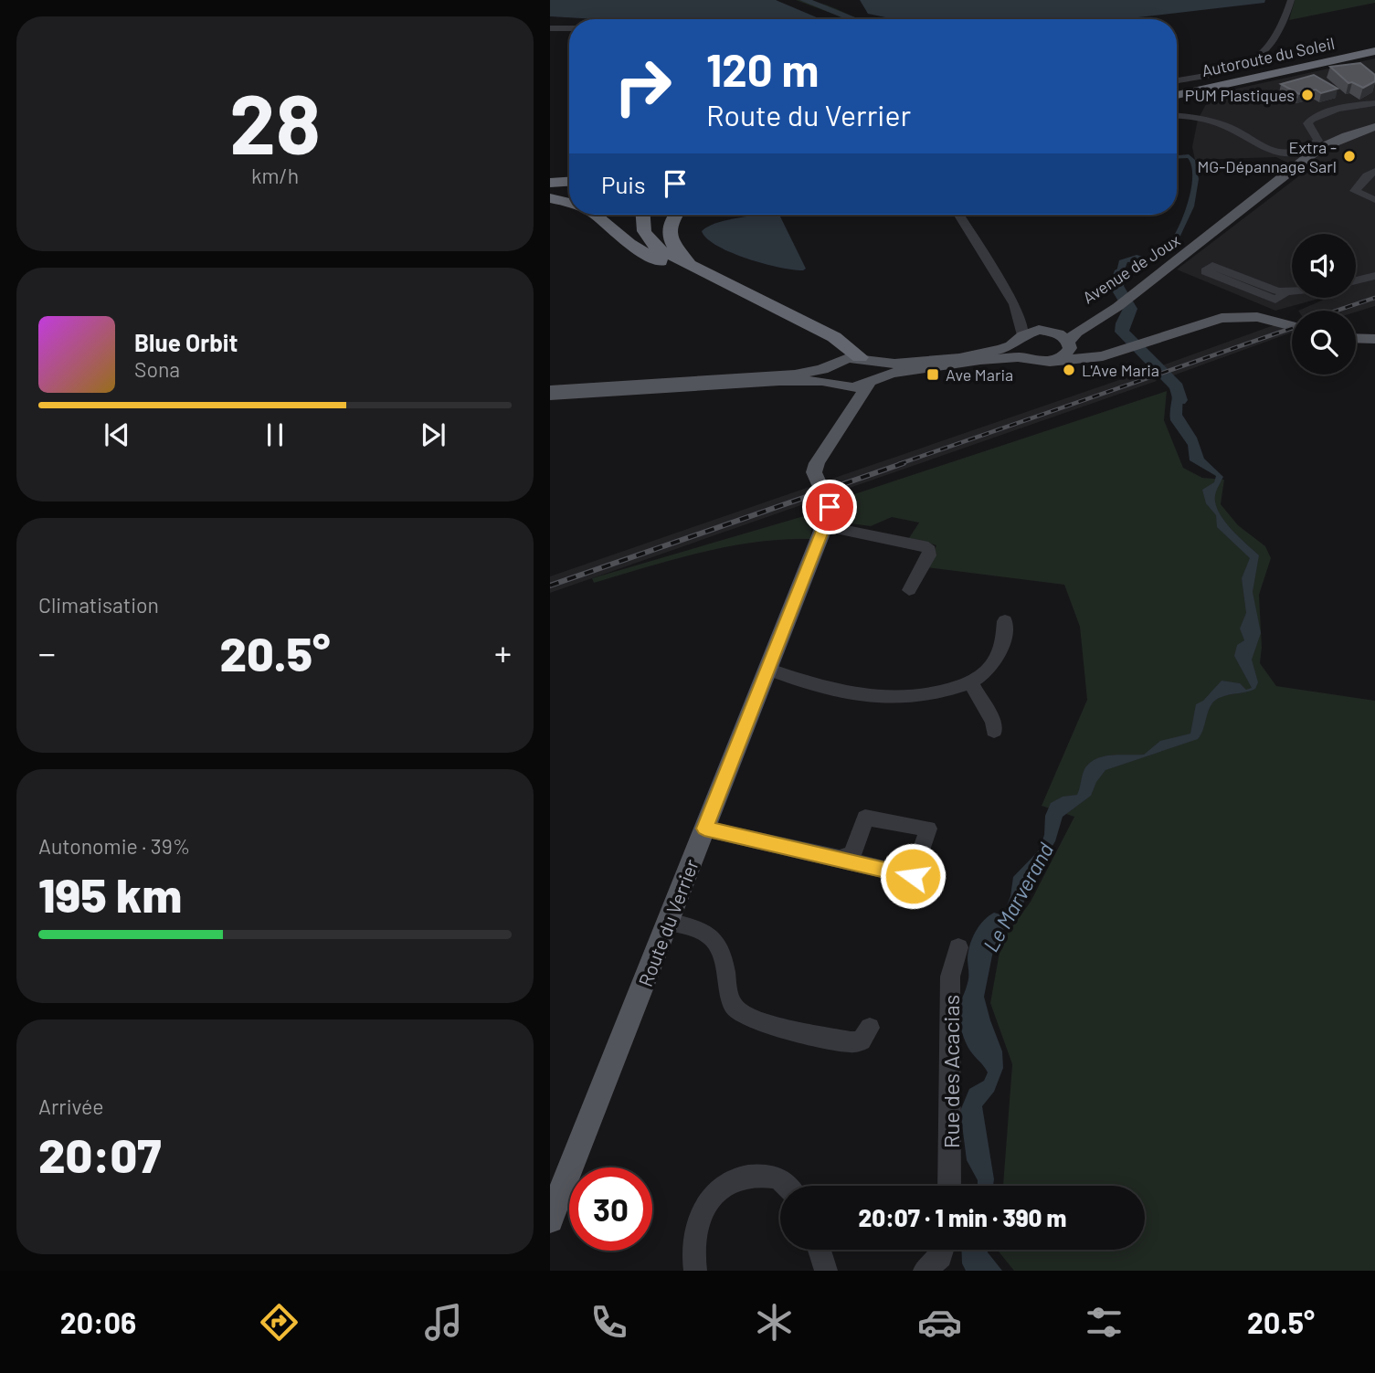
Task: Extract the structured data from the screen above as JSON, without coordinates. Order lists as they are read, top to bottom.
{
  "streets": {
    "highway": ["Autoroute du Soleil"],
    "main road": ["Avenue de Joux", "Route du Verrier"],
    "street": ["Rue des Acacias"]
  },
  "crossings": [
    ["Avenue de Joux", "Route du Verrier"]
  ],
  "water": ["Le Marverand"],
  "places": {
    "other": ["PUM Plastiques", "Extra - MG-Dépannage Sarl", "L'Ave Maria"],
    "transit": ["Ave Maria"]
  },
  "page": {
    "tile": [
      ["28", "km/h"],
      "Climatisation",
      ["Autonomie · 39%", "195 km"],
      ["Arrivée", "20:07"]
    ],
    "turn": ["120 m", "Route du Verrier"],
    "then": "Puis",
    "song": ["Blue Orbit", "Sona"],
    "heat": ["−", "20.5°", "+"],
    "limit": "30",
    "trip": "20:07 · 1 min · 390 m",
    "tabs": ["20:06", "20.5°"]
  }
}
